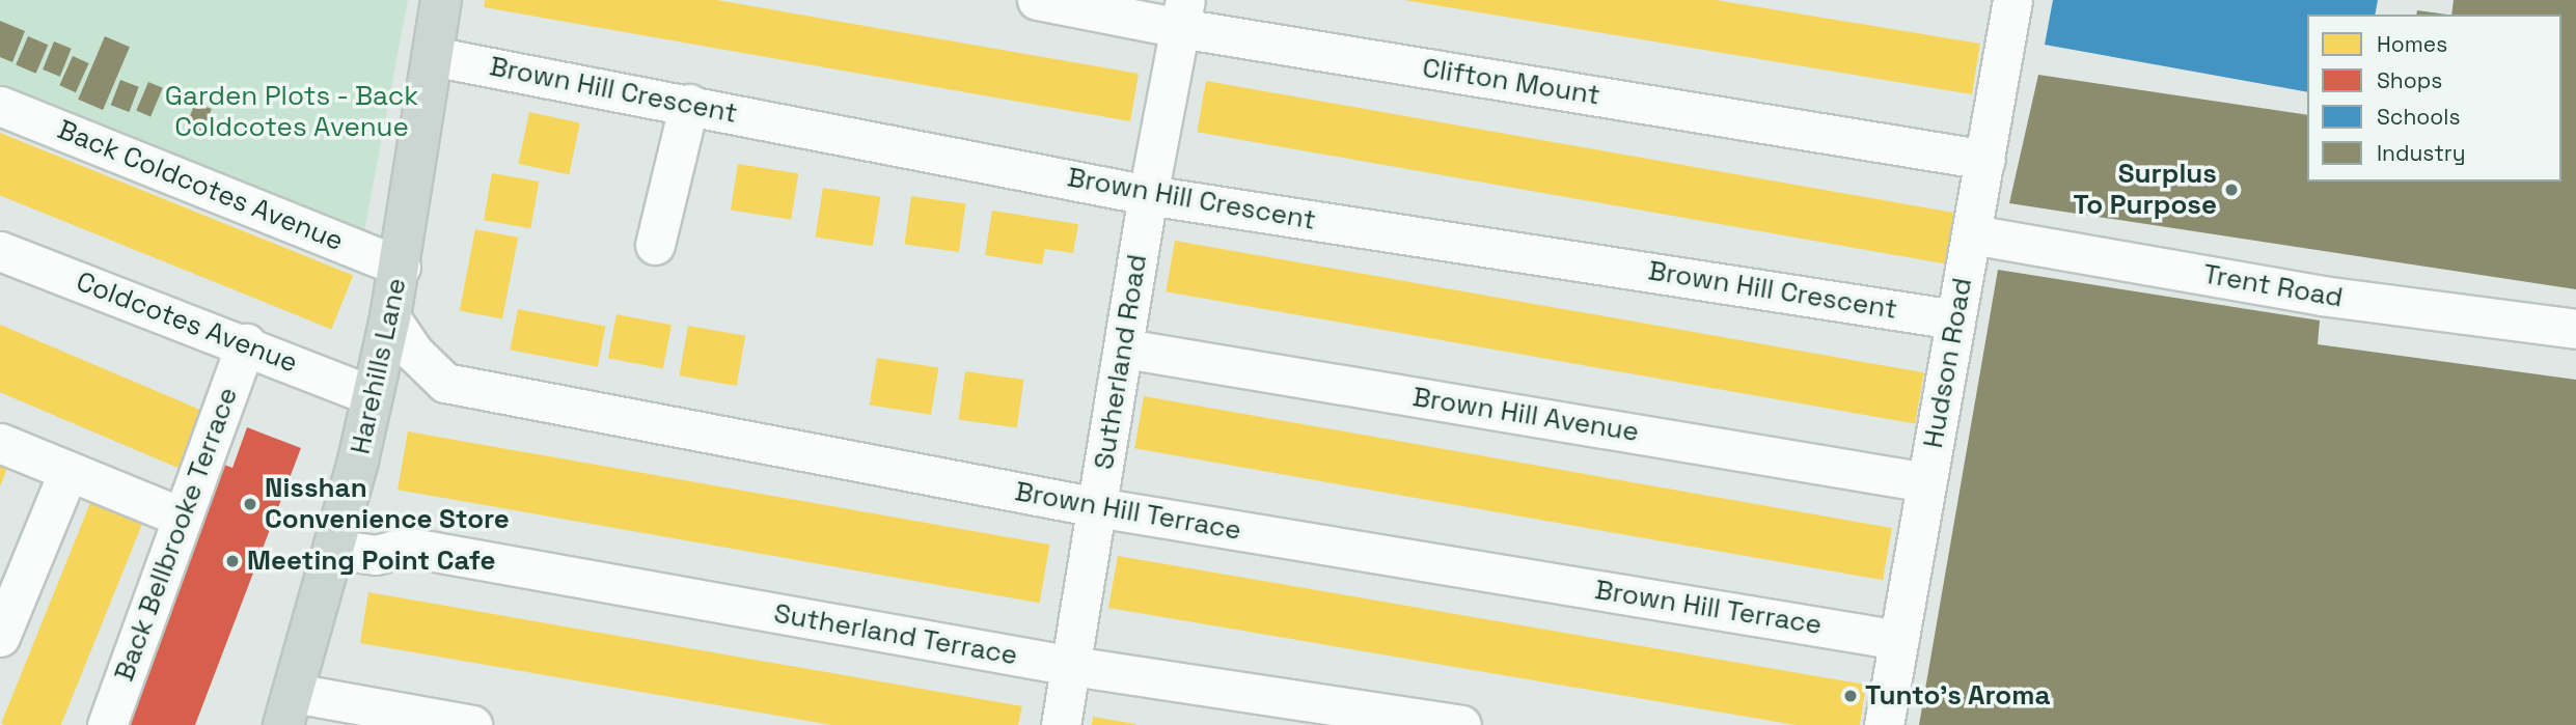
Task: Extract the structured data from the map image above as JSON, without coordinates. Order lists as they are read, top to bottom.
{
  "streets": {
    "main road": ["Harehills Lane"],
    "street": [
      "Clifton Mount",
      "Brown Hill Crescent",
      "Back Coldcotes Avenue",
      "Trent Road",
      "Coldcotes Avenue",
      "Sutherland Road",
      "Hudson Road",
      "Brown Hill Avenue",
      "Brown Hill Terrace",
      "Back Bellbrooke Terrace",
      "Sutherland Terrace"
    ]
  },
  "crossings": [
    ["Clifton Mount", "Sutherland Road"],
    ["Clifton Mount", "Hudson Road"],
    ["Brown Hill Crescent", "Sutherland Road"],
    ["Brown Hill Crescent", "Hudson Road"],
    ["Brown Hill Crescent", "Harehills Lane"],
    ["Back Coldcotes Avenue", "Harehills Lane"],
    ["Trent Road", "Hudson Road"],
    ["Coldcotes Avenue", "Harehills Lane"],
    ["Coldcotes Avenue", "Back Bellbrooke Terrace"],
    ["Sutherland Road", "Brown Hill Avenue"],
    ["Sutherland Road", "Brown Hill Terrace"],
    ["Sutherland Road", "Sutherland Terrace"],
    ["Hudson Road", "Brown Hill Avenue"],
    ["Hudson Road", "Brown Hill Terrace"],
    ["Harehills Lane", "Brown Hill Terrace"],
    ["Harehills Lane", "Sutherland Terrace"]
  ],
  "parks": ["Garden Plots - Back Coldcotes Avenue"],
  "places": [
    "Surplus To Purpose",
    "Nisshan Convenience Store",
    "Meeting Point Cafe",
    "Tunto's Aroma"
  ],
  "legend": [
    "Homes",
    "Shops",
    "Schools",
    "Industry"
  ]
}
